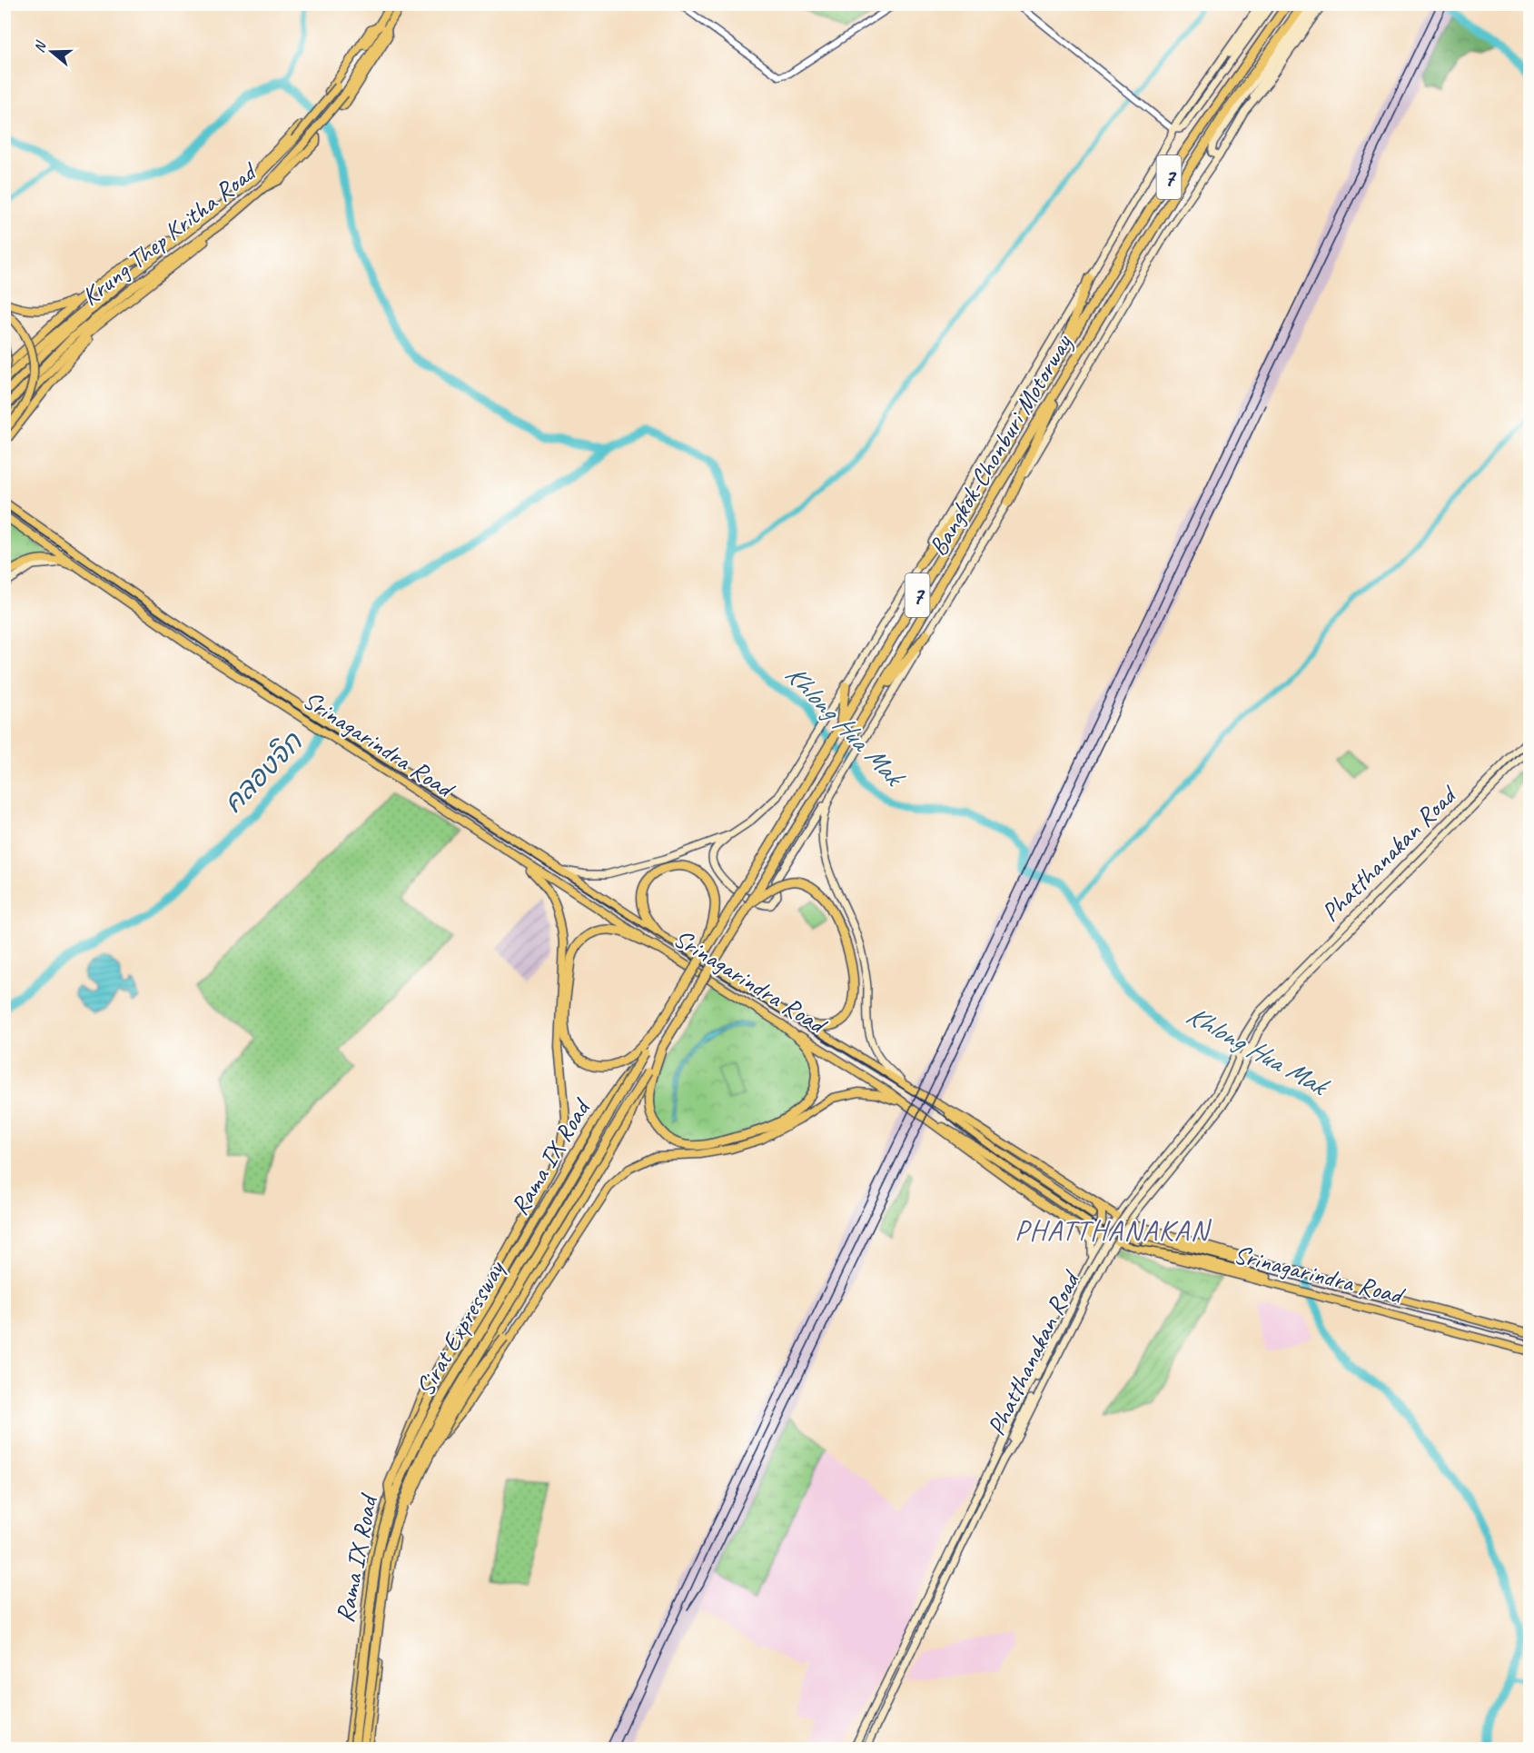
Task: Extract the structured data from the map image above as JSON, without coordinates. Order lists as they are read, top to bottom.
{
  "streets": {
    "highway": ["7", "Bangkok-Chonburi Motorway", "Sirat Expressway"],
    "main road": [
      "Krung Thep Kritha Road",
      "Srinagarindra Road",
      "Phatthanakan Road",
      "Rama IX Road"
    ]
  },
  "crossings": [
    ["Bangkok-Chonburi Motorway", "Sirat Expressway"],
    ["Srinagarindra Road", "Phatthanakan Road"],
    ["Rama IX Road", "Sirat Expressway"]
  ],
  "districts": ["PHATTHANAKAN"],
  "water": ["Khlong Hua Mak", "คลองจิก"],
  "north": "left"
}
